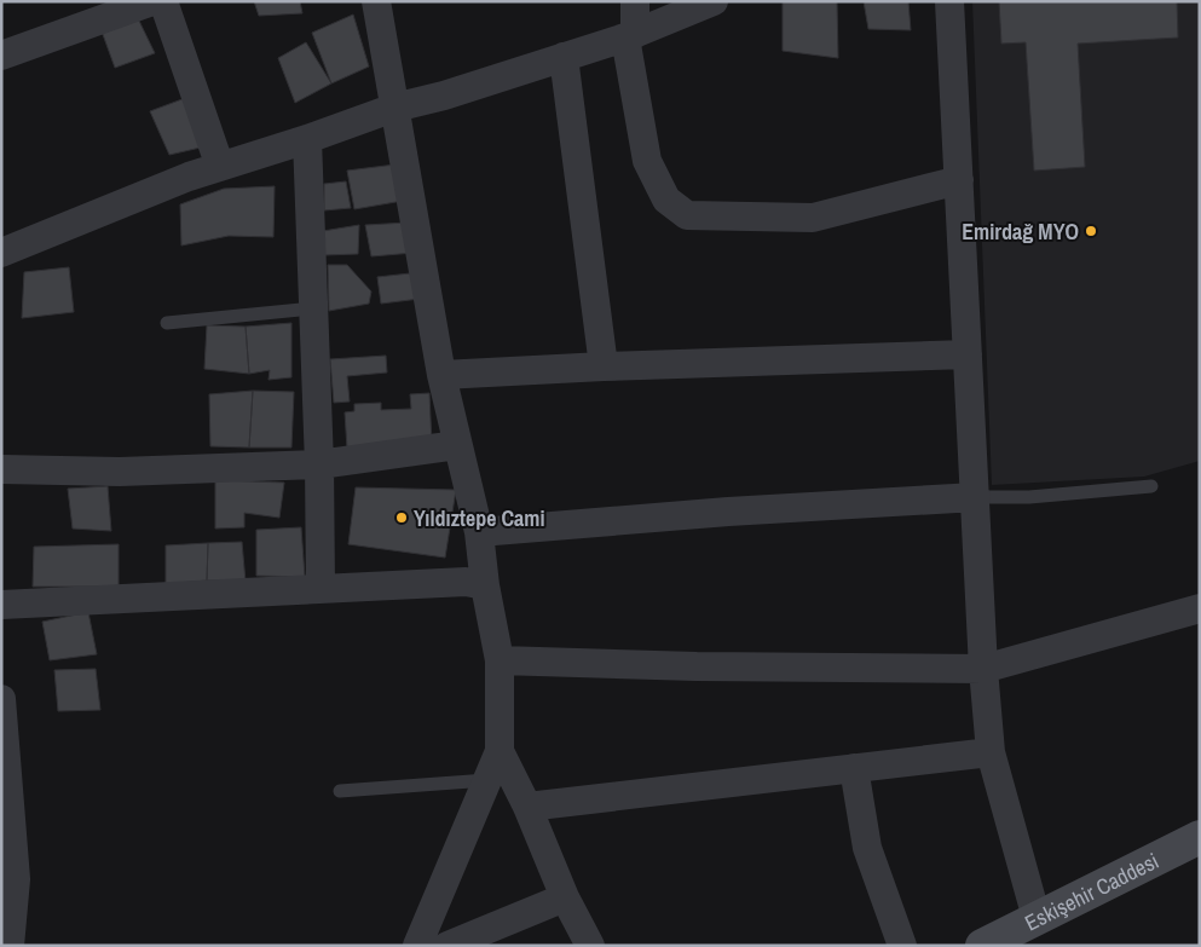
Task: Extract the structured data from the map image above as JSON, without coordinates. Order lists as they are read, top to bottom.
{
  "streets": {
    "main road": ["Eskişehir Caddesi"]
  },
  "places": ["Emirdağ MYO", "Yıldıztepe Cami"]
}
